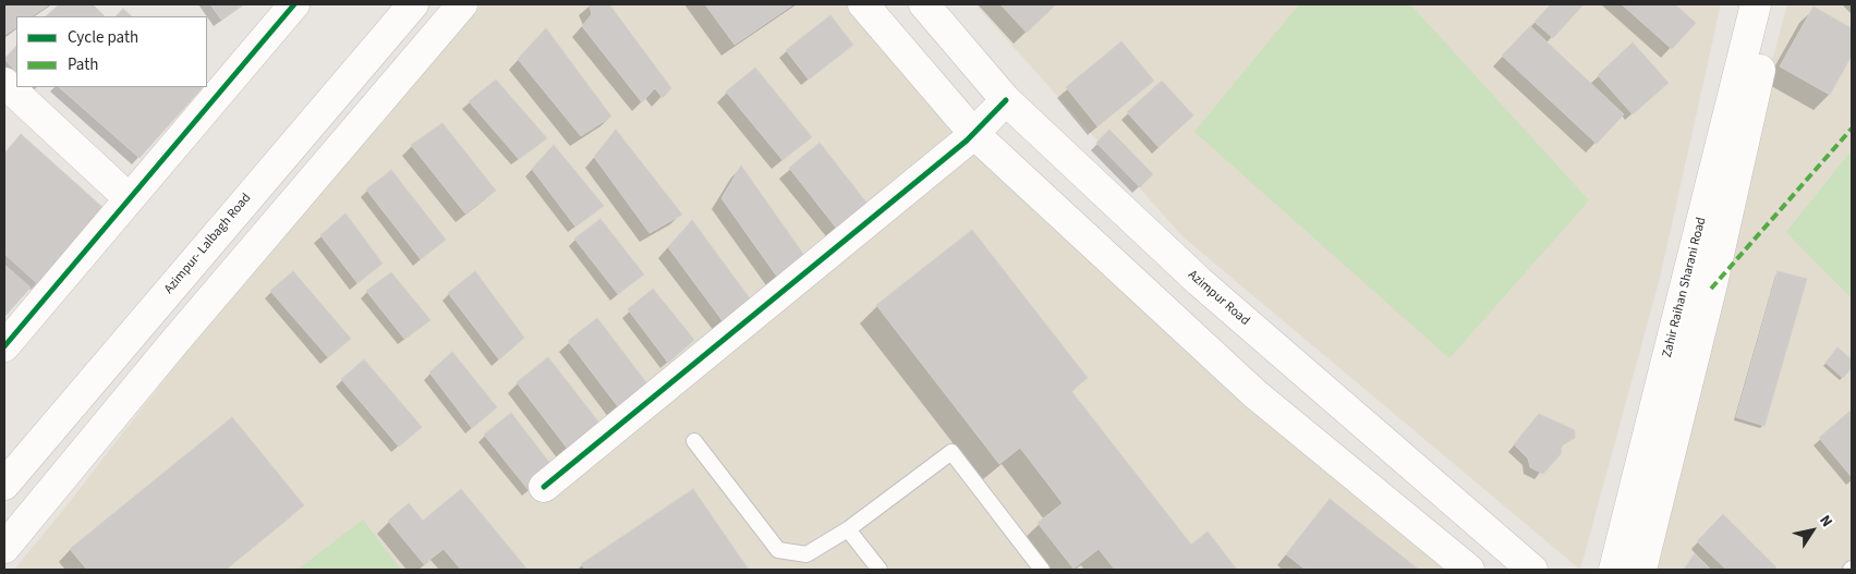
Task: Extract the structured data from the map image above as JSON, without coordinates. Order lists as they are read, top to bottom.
{
  "streets": {
    "main road": ["Azimpur- Lalbagh Road", "Zahir Raihan Sharani Road", "Azimpur Road"]
  },
  "legend": ["Cycle path", "Path"],
  "north": "top right"
}
